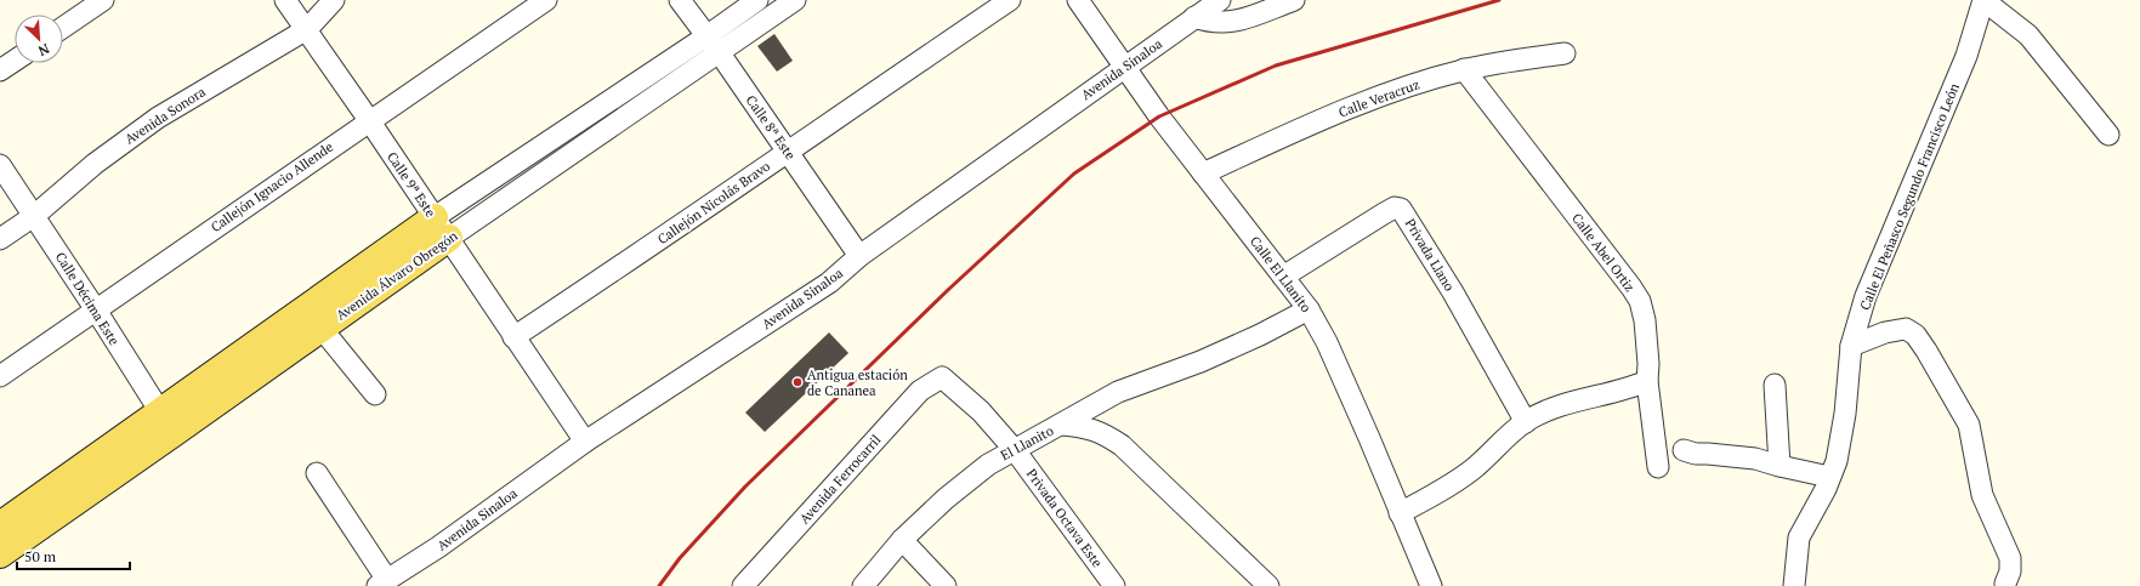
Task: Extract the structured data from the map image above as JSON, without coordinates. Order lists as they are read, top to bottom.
{
  "streets": {
    "main road": ["Avenida Álvaro Obregón"],
    "street": [
      "Avenida Sinaloa",
      "Calle Veracruz",
      "Avenida Sonora",
      "Calle 8ª Este",
      "Calle 9ª Este",
      "Callejón Ignacio Allende",
      "Calle El Peñasco Segundo Francisco León",
      "Callejón Nicolás Bravo",
      "Calle Abel Ortiz",
      "Privada Llano",
      "Calle El Llanito",
      "Calle Décima Este",
      "El Llanito",
      "Avenida Ferrocarril",
      "Privada Octava Este"
    ]
  },
  "crossings": [
    ["Avenida Sinaloa", "Calle 8ª Este"],
    ["Avenida Sinaloa", "Calle 9ª Este"],
    ["Avenida Sinaloa", "Calle El Llanito"],
    ["Calle Veracruz", "Calle Abel Ortiz"],
    ["Calle Veracruz", "Calle El Llanito"],
    ["Avenida Sonora", "Calle 9ª Este"],
    ["Avenida Sonora", "Calle Décima Este"],
    ["Calle 8ª Este", "Callejón Nicolás Bravo"],
    ["Calle 8ª Este", "Avenida Álvaro Obregón"],
    ["Calle 9ª Este", "Callejón Ignacio Allende"],
    ["Calle 9ª Este", "Callejón Nicolás Bravo"],
    ["Calle 9ª Este", "Avenida Álvaro Obregón"],
    ["Callejón Ignacio Allende", "Calle Décima Este"],
    ["Privada Llano", "Calle El Llanito"],
    ["Avenida Álvaro Obregón", "Calle Décima Este"],
    ["El Llanito", "Privada Octava Este"],
    ["Avenida Ferrocarril", "Privada Octava Este"]
  ],
  "places": ["Antigua estación de Cananea"],
  "scale_bar": "50 m",
  "north": "bottom right"
}
